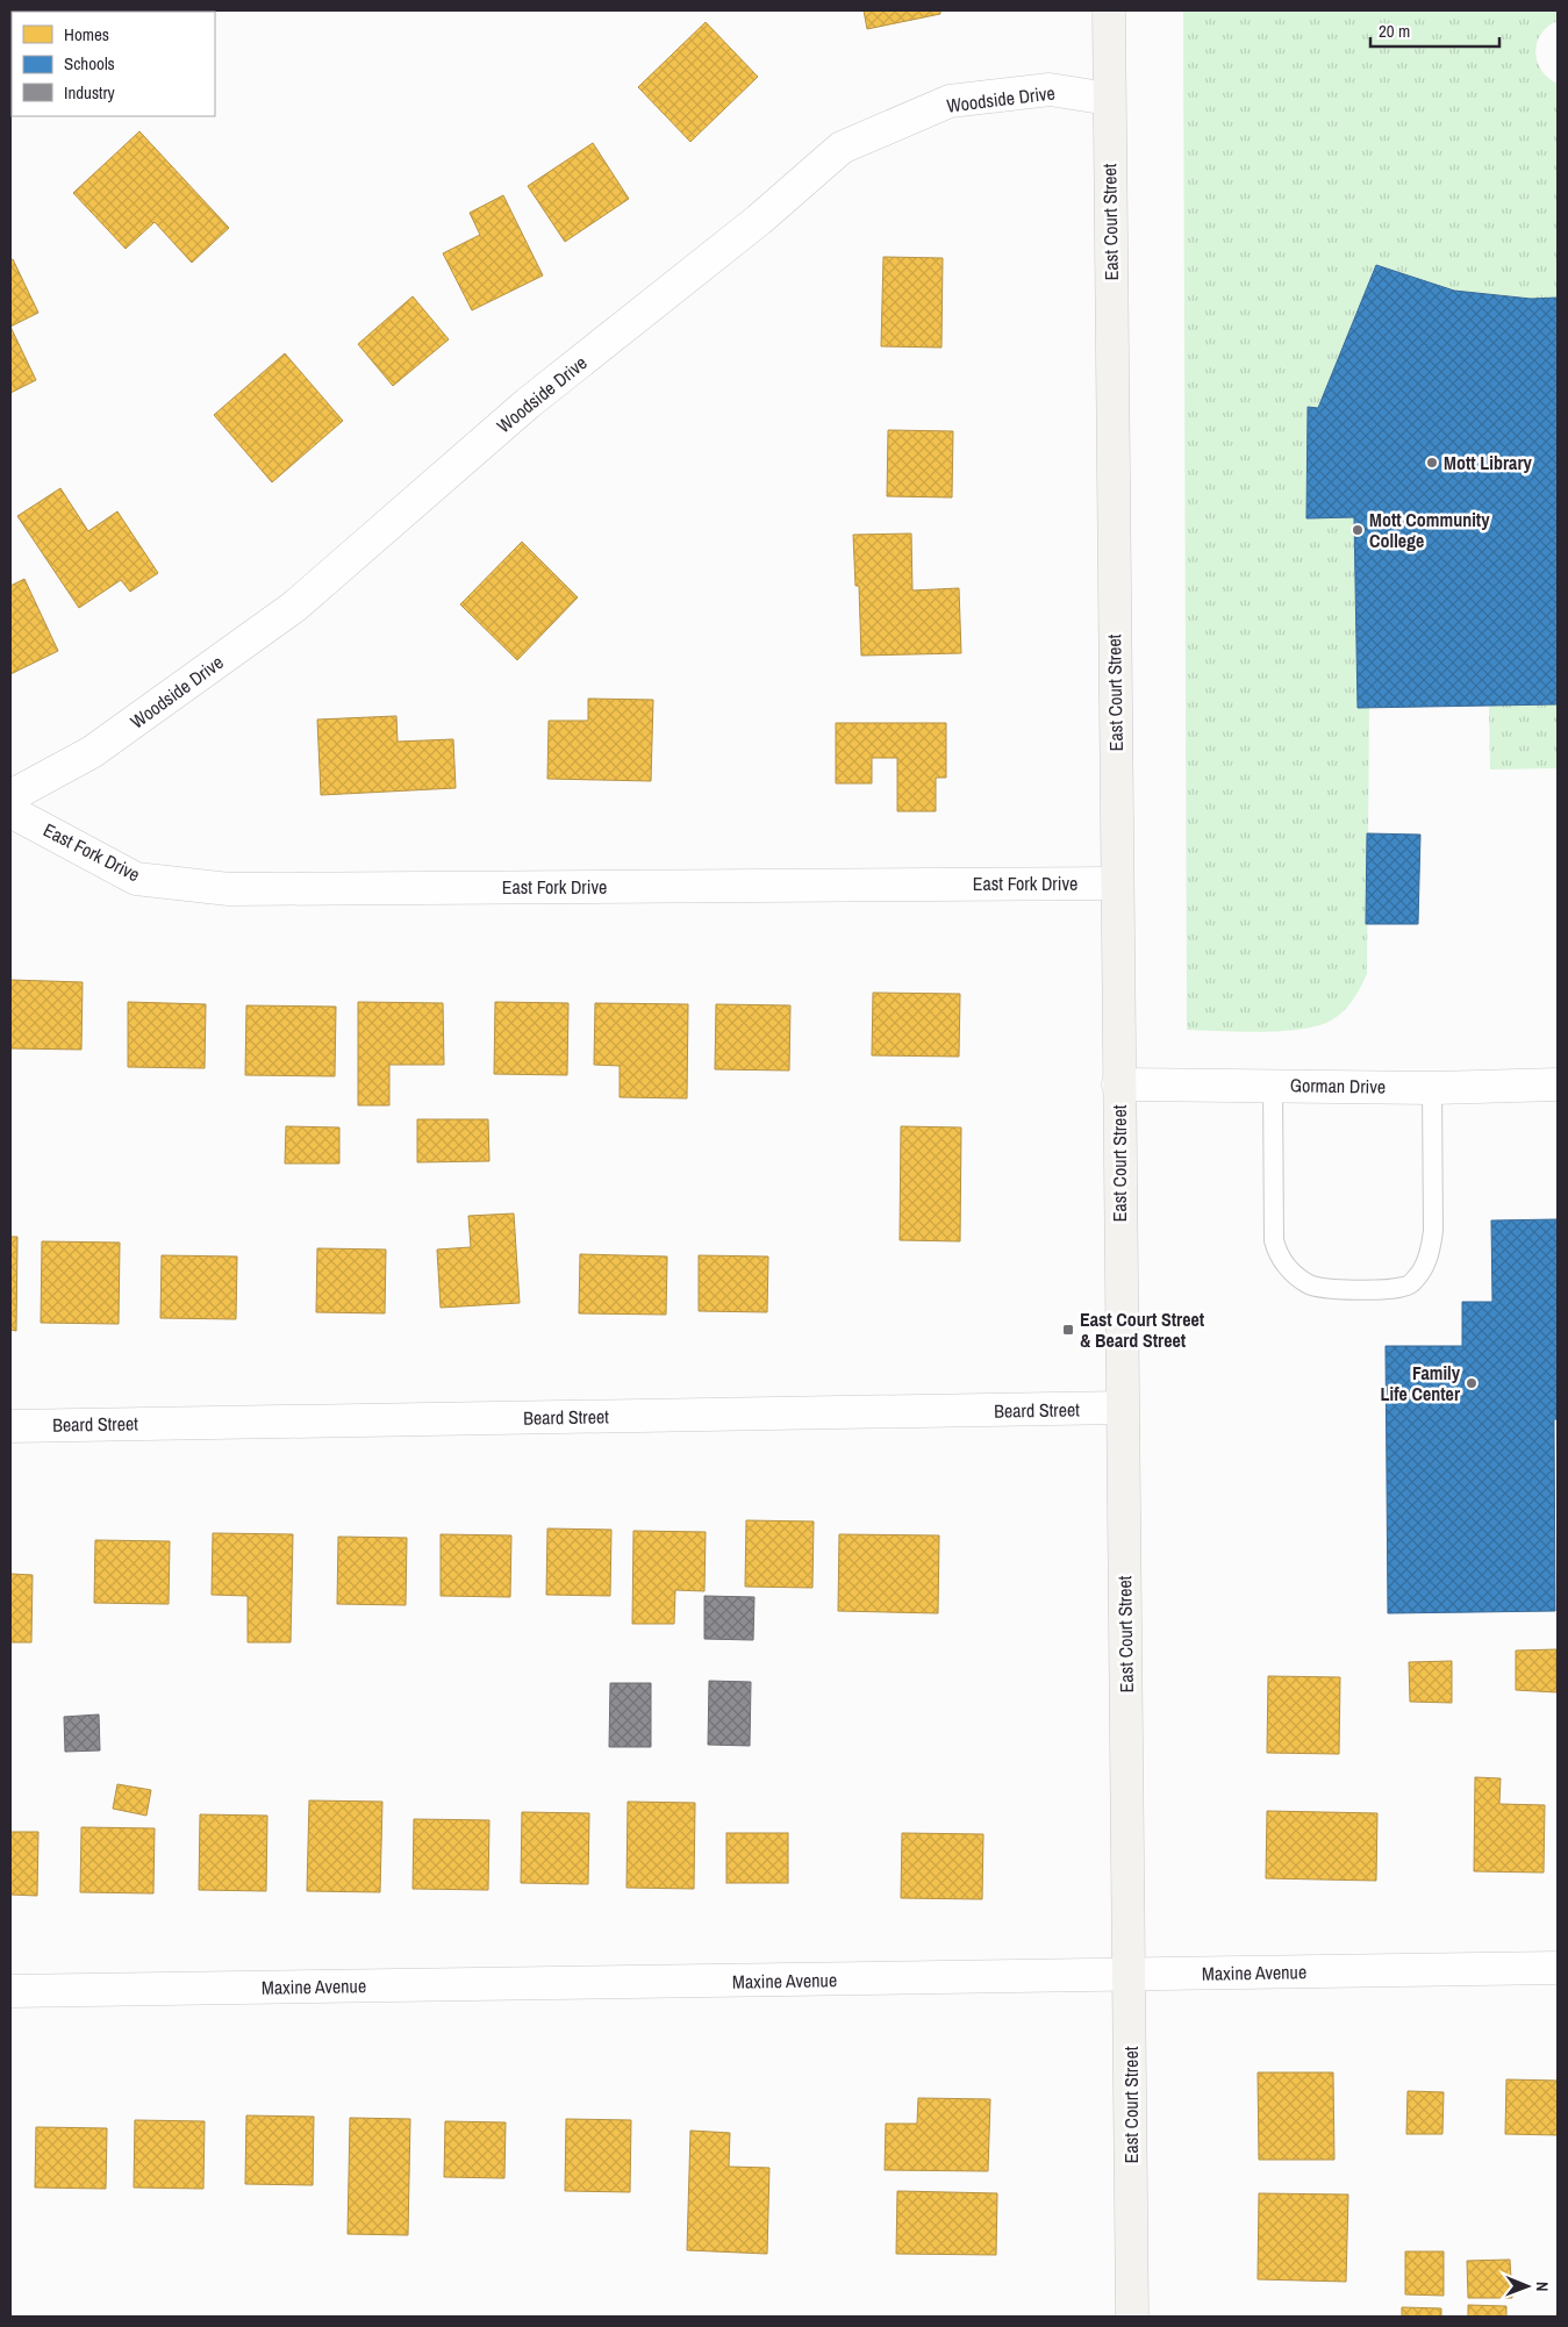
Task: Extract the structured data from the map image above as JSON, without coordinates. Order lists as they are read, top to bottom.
{
  "streets": {
    "main road": ["East Court Street"],
    "street": [
      "Woodside Drive",
      "East Fork Drive",
      "Gorman Drive",
      "Beard Street",
      "Maxine Avenue"
    ]
  },
  "crossings": [
    ["Woodside Drive", "East Court Street"],
    ["East Court Street", "East Fork Drive"],
    ["East Court Street", "Gorman Drive"],
    ["East Court Street", "Beard Street"],
    ["East Court Street", "Maxine Avenue"]
  ],
  "places": {
    "other": ["Mott Library", "Mott Community College", "Family Life Center"],
    "transit": ["East Court Street & Beard Street"]
  },
  "legend": ["Homes", "Schools", "Industry"],
  "scale_bar": "20 m",
  "north": "right"
}
